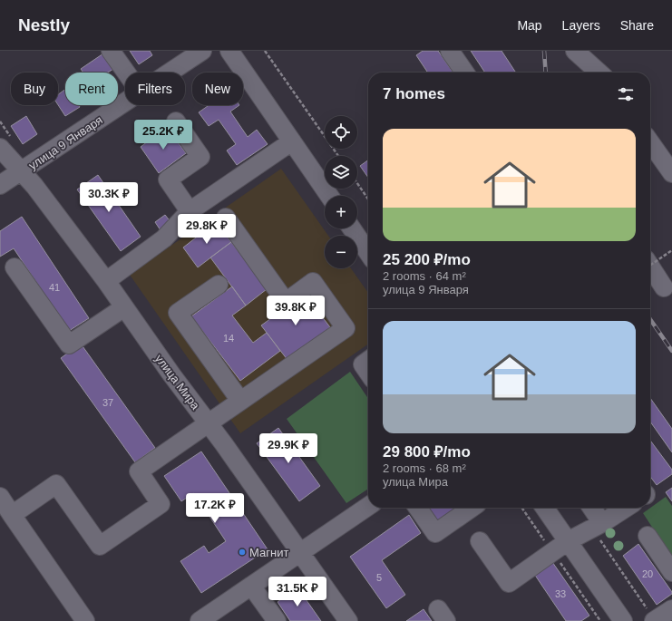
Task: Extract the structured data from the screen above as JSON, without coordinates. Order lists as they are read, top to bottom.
{
  "streets": {
    "street": ["улица 9 Января", "улица Мира"]
  },
  "crossings": [
    ["улица 9 Января", "улица Мира"]
  ],
  "places": ["Магнит"],
  "house_numbers": [
    "41",
    "14",
    "37",
    "20",
    "5",
    "33"
  ],
  "page": {
    "header": "Nestly",
    "nav": ["Map", "Layers", "Share"],
    "chip": [
      "Buy",
      "Rent",
      "Filters",
      "New"
    ],
    "heading": "7 homes",
    "map_buttons": ["+", "−"],
    "list": [
      {
        "name": "25 200 ₽/mo",
        "note": "2 rooms · 64 m² · улица 9 Января"
      },
      {
        "name": "29 800 ₽/mo",
        "note": "2 rooms · 68 m² · улица Мира"
      }
    ],
    "price": [
      "25.2K ₽",
      "30.3K ₽",
      "29.8K ₽",
      "39.8K ₽",
      "29.9K ₽",
      "17.2K ₽",
      "31.5K ₽"
    ]
  }
}
